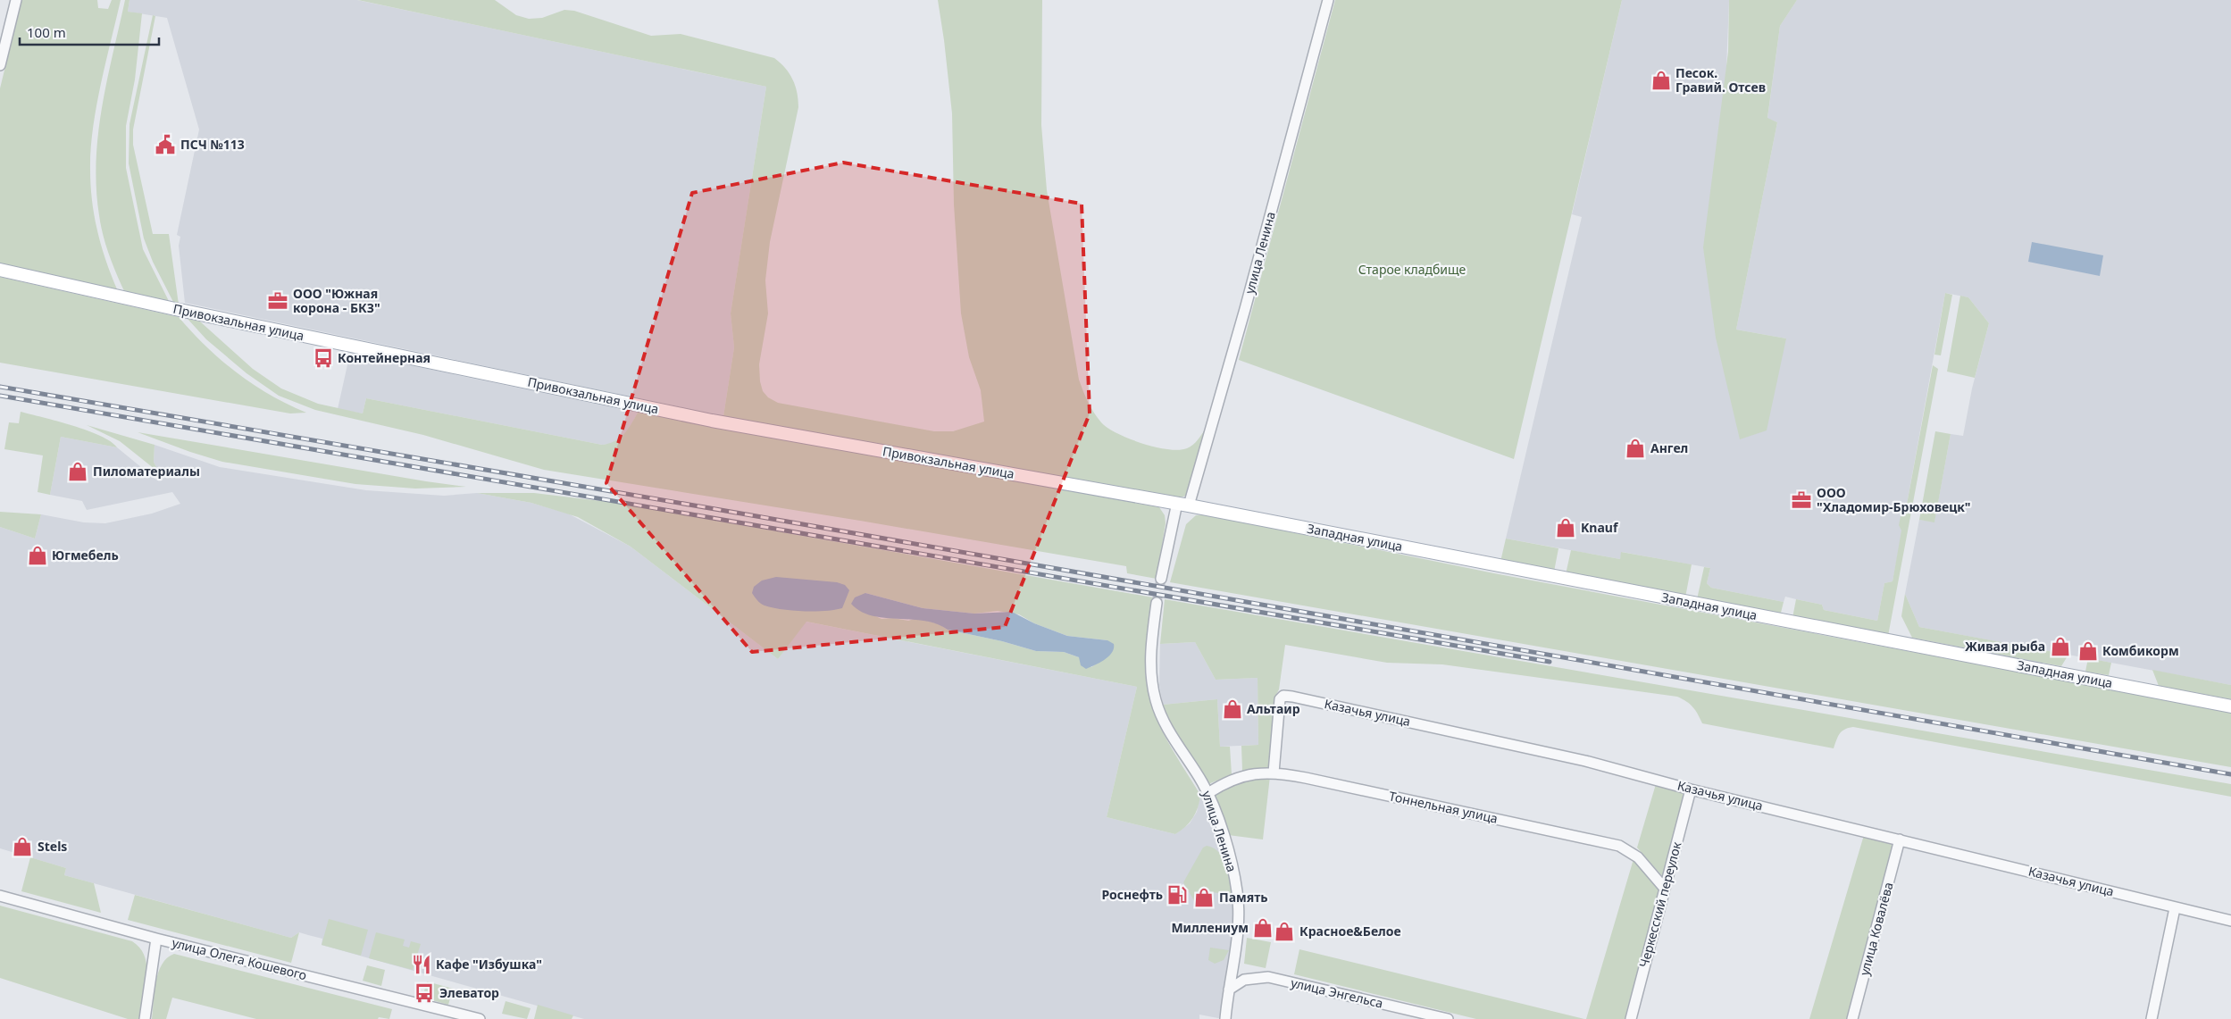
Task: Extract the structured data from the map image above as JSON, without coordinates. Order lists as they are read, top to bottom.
{
  "streets": {
    "main road": ["Привокзальная улица", "Западная улица"],
    "street": [
      "улица Ленина",
      "Казачья улица",
      "Тоннельная улица",
      "Черкесский переулок",
      "улица Ковалёва",
      "улица Олега Кошевого",
      "улица Энгельса"
    ]
  },
  "crossings": [
    ["улица Ленина", "Привокзальная улица"],
    ["улица Ленина", "Западная улица"],
    ["улица Ленина", "Тоннельная улица"],
    ["улица Ленина", "улица Энгельса"],
    ["Привокзальная улица", "Западная улица"],
    ["Казачья улица", "Тоннельная улица"],
    ["Казачья улица", "Черкесский переулок"],
    ["Казачья улица", "улица Ковалёва"],
    ["Тоннельная улица", "Черкесский переулок"]
  ],
  "parks": ["Старое кладбище"],
  "places": {
    "shop": [
      "Песок. Гравий. Отсев",
      "Ангел",
      "Пиломатериалы",
      "Knauf",
      "Югмебель",
      "Живая рыба",
      "Комбикорм",
      "Альтаир",
      "Stels",
      "Память",
      "Миллениум",
      "Красное&Белое"
    ],
    "public building": ["ПСЧ №113"],
    "office": ["ООО \"Южная корона - БКЗ\"", "ООО \"Хладомир-Брюховецк\""],
    "bus stop": ["Контейнерная", "Элеватор"],
    "fuel station": ["Роснефть"],
    "restaurant": ["Кафе \"Избушка\""]
  },
  "scale_bar": "100 m"
}
